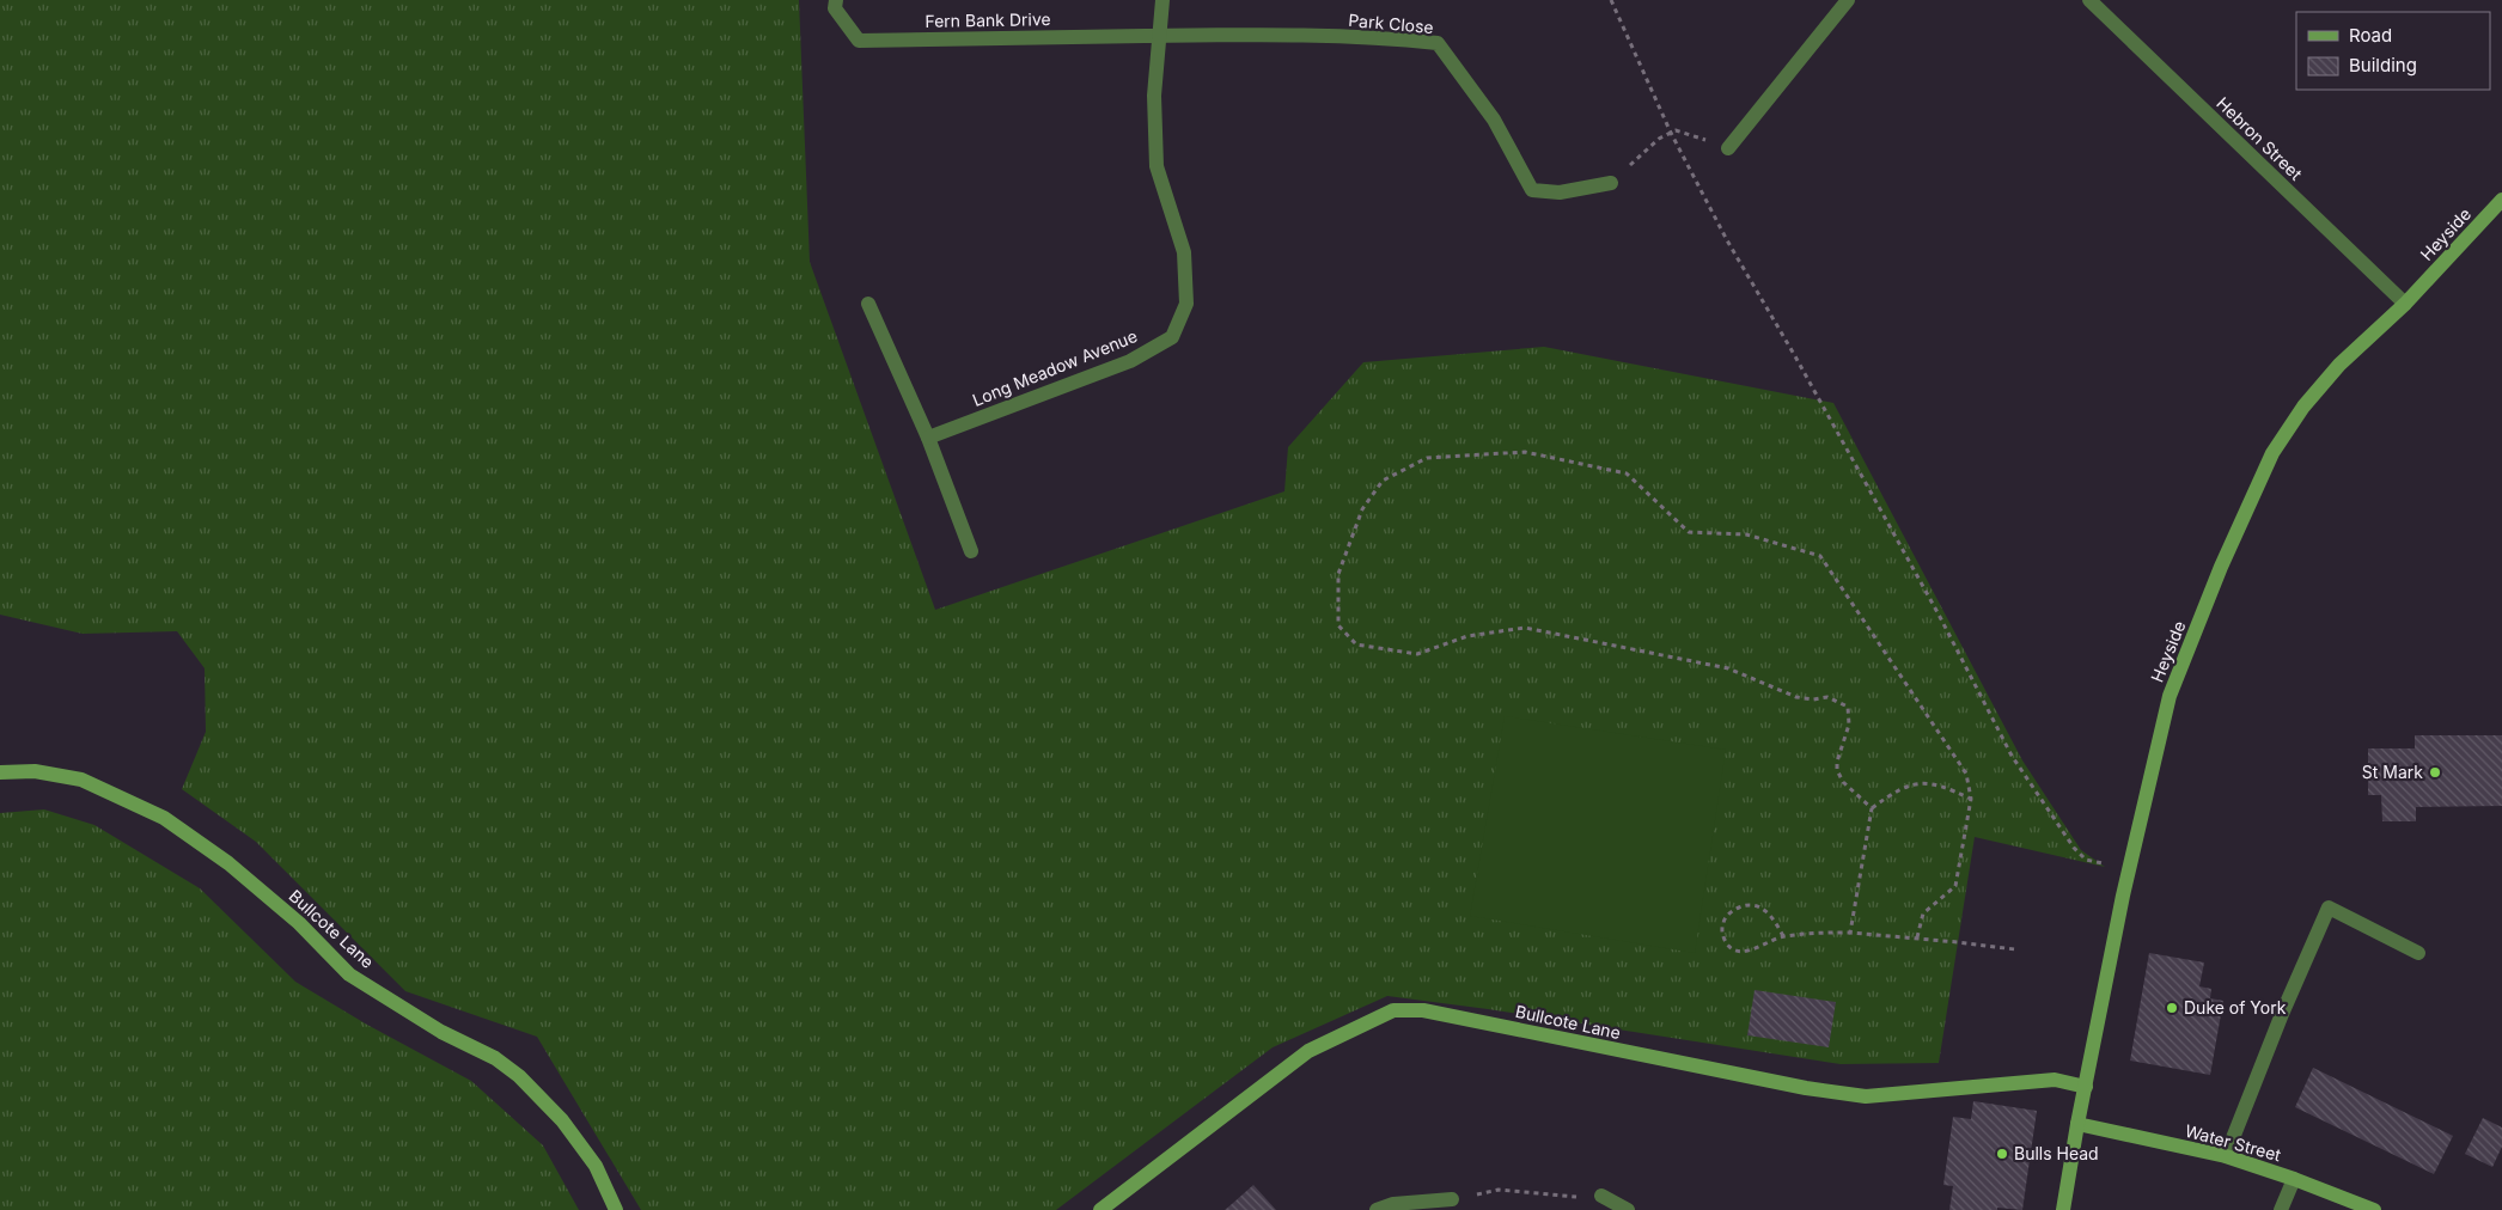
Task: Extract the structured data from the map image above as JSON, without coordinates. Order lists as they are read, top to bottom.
{
  "streets": {
    "street": [
      "Fern Bank Drive",
      "Park Close",
      "Hebron Street",
      "Heyside",
      "Long Meadow Avenue",
      "Bullcote Lane",
      "Water Street"
    ]
  },
  "crossings": [
    ["Fern Bank Drive", "Park Close"],
    ["Fern Bank Drive", "Long Meadow Avenue"],
    ["Park Close", "Long Meadow Avenue"],
    ["Hebron Street", "Heyside"],
    ["Heyside", "Bullcote Lane"],
    ["Heyside", "Water Street"]
  ],
  "places": ["St Mark", "Duke of York", "Bulls Head"],
  "legend": ["Road", "Building"]
}
